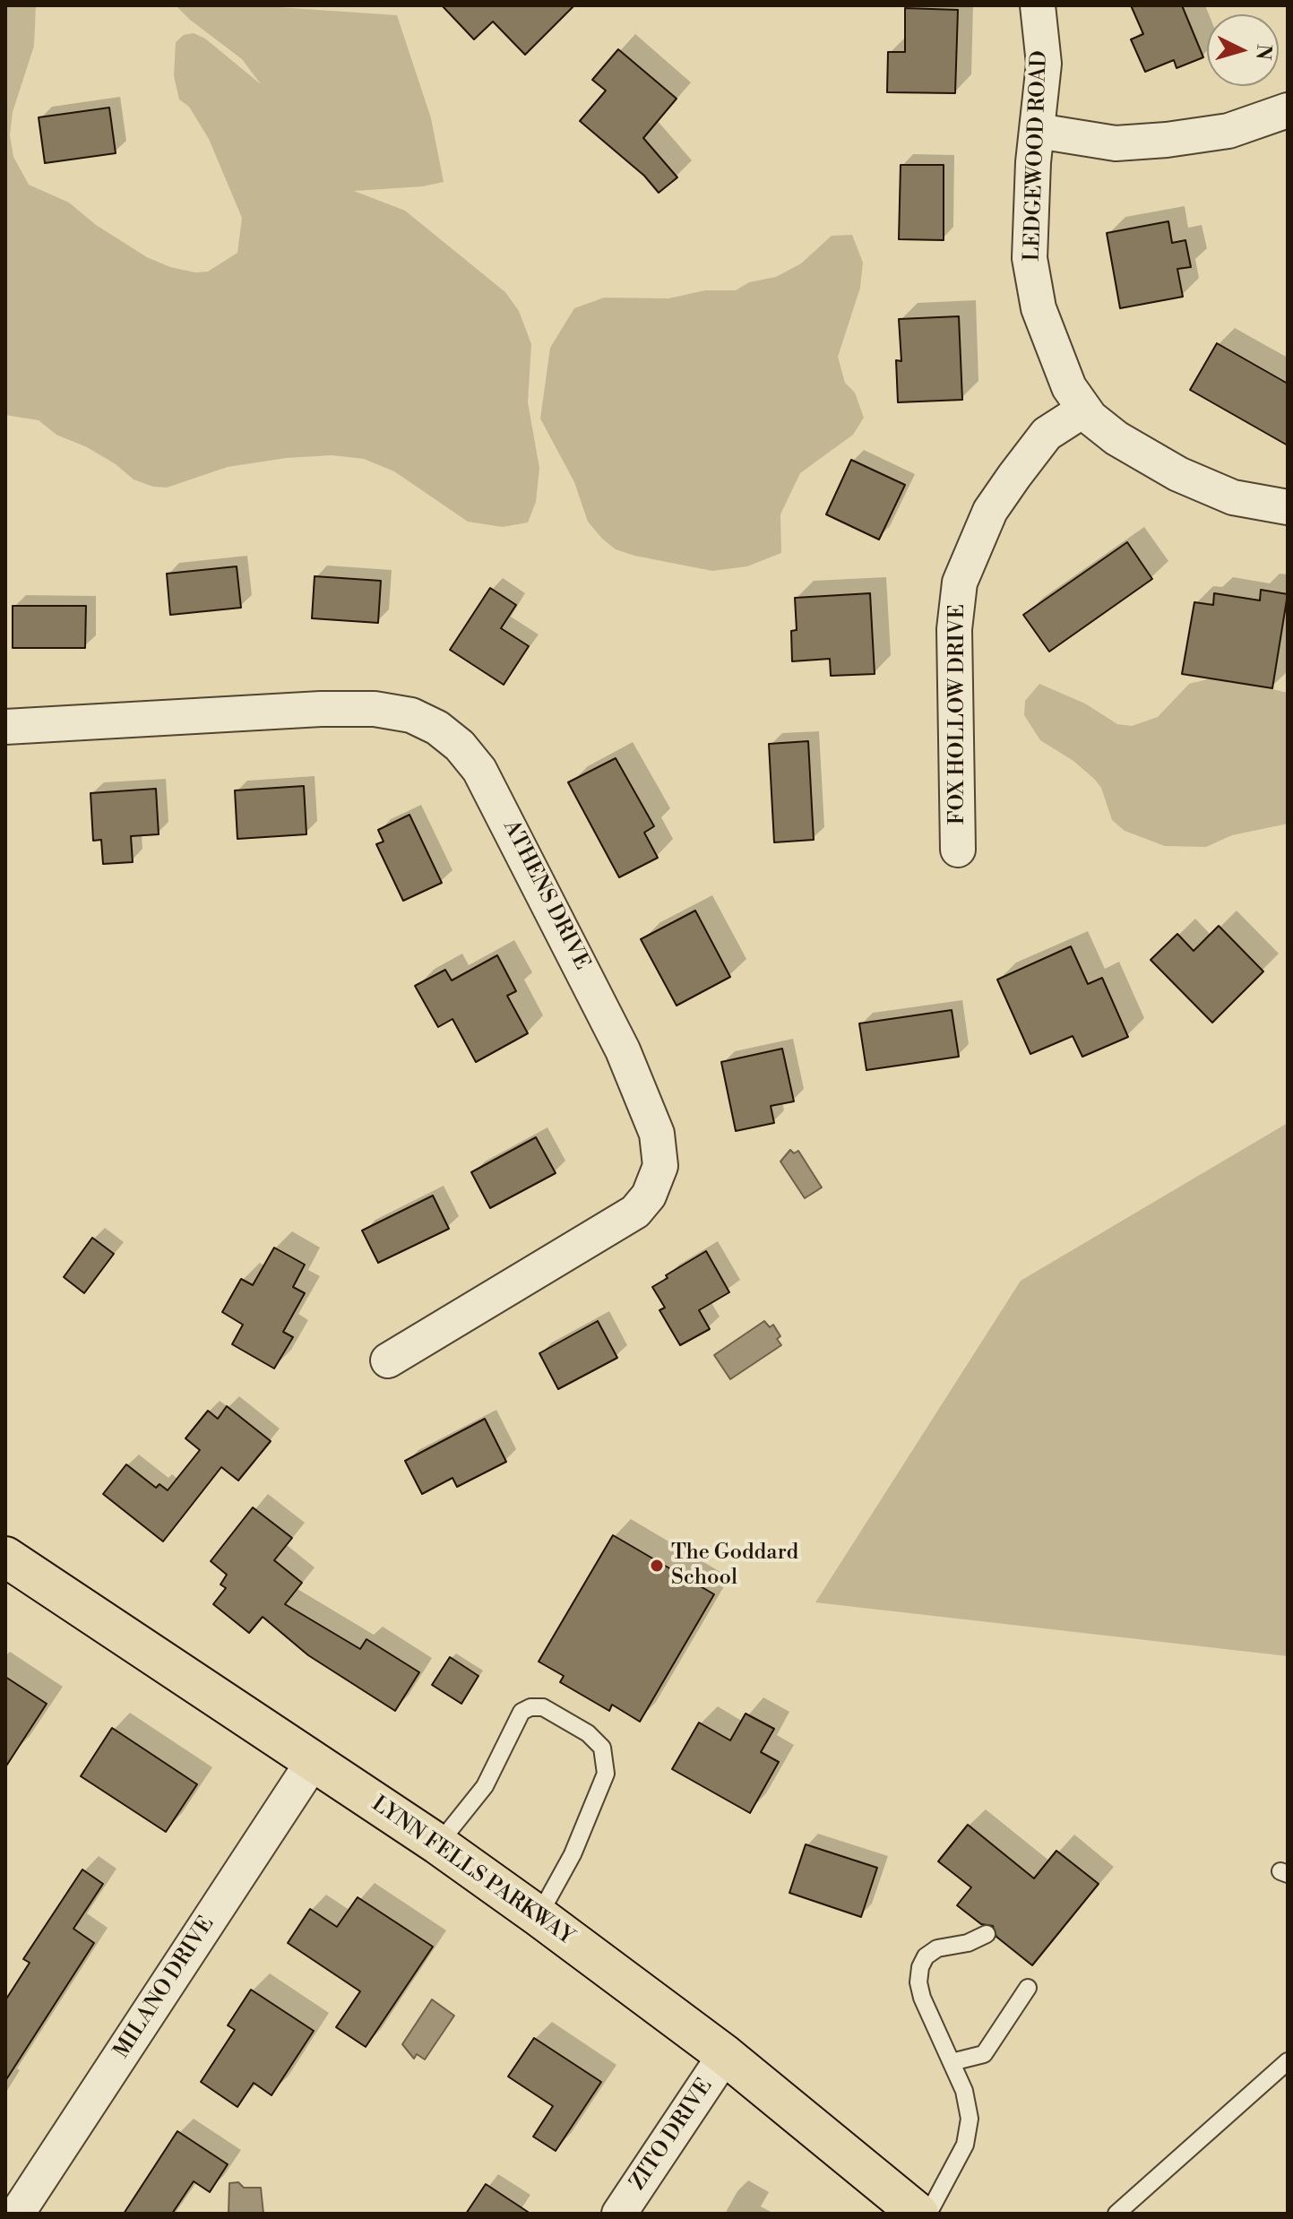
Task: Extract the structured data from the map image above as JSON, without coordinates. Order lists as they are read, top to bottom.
{
  "streets": {
    "main road": ["LYNN FELLS PARKWAY"],
    "street": [
      "LEDGEWOOD ROAD",
      "FOX HOLLOW DRIVE",
      "ATHENS DRIVE",
      "MILANO DRIVE",
      "ZITO DRIVE"
    ]
  },
  "crossings": [
    ["LEDGEWOOD ROAD", "FOX HOLLOW DRIVE"],
    ["LYNN FELLS PARKWAY", "MILANO DRIVE"],
    ["LYNN FELLS PARKWAY", "ZITO DRIVE"]
  ],
  "places": ["The Goddard School"],
  "north": "right"
}
